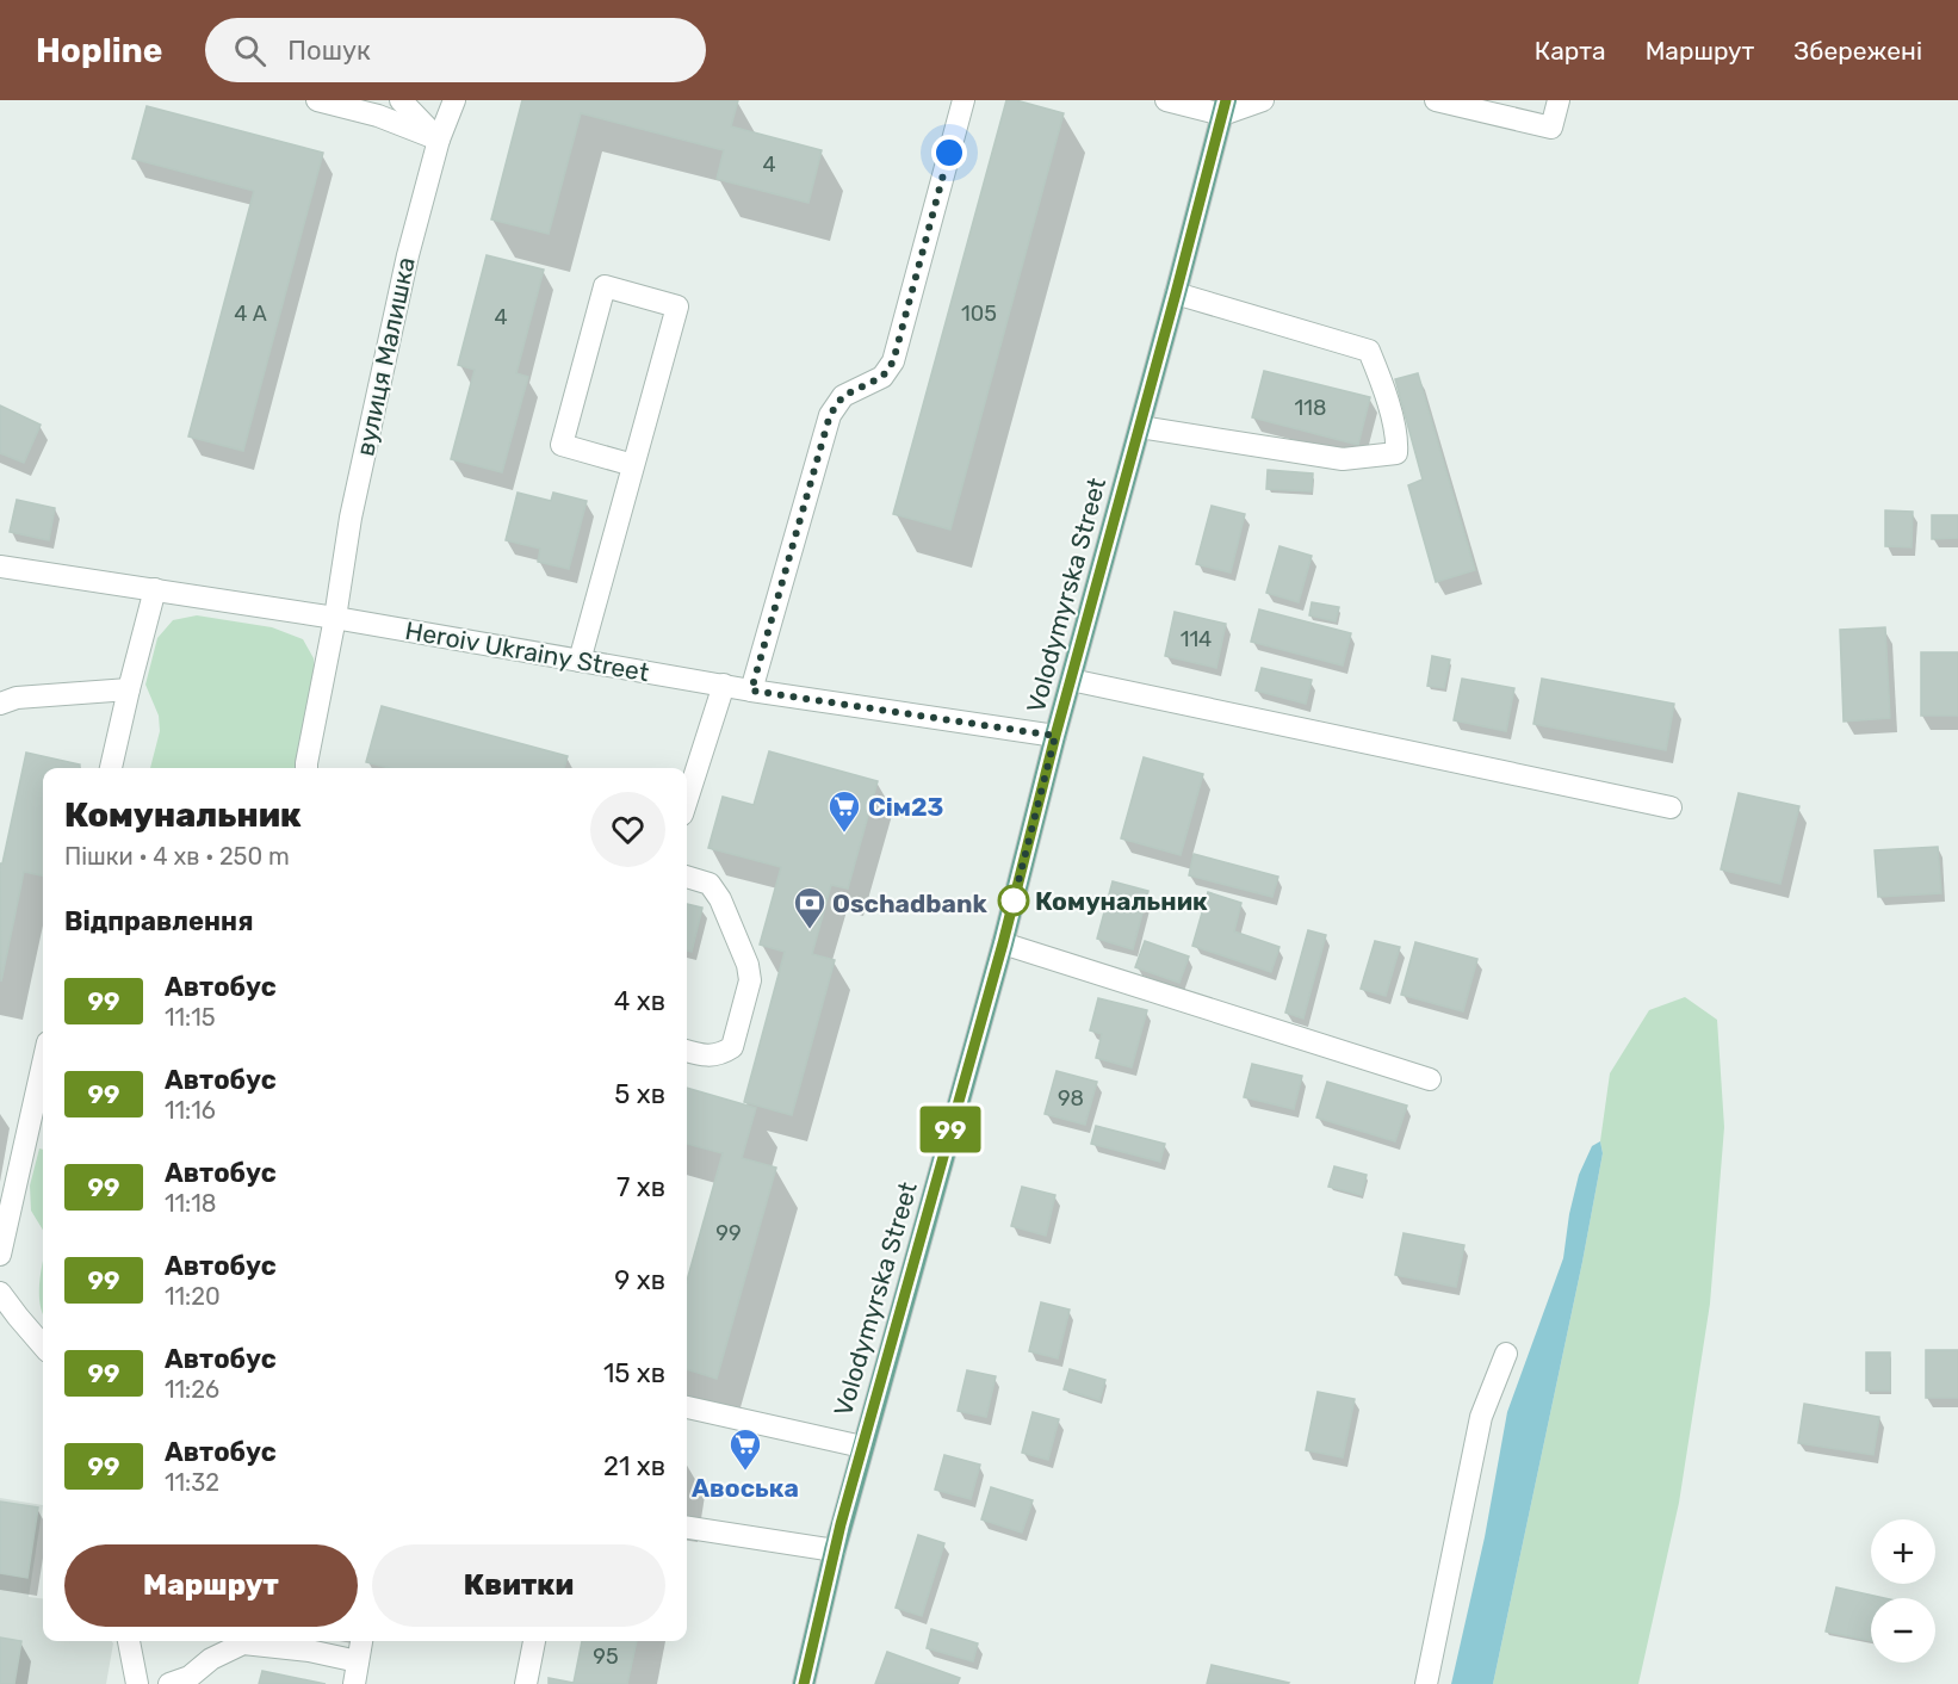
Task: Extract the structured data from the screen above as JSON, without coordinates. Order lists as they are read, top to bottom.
{
  "streets": {
    "main road": ["Volodymyrska Street"],
    "street": ["вулиця Малишка", "Heroiv Ukrainy Street"]
  },
  "crossings": [
    ["вулиця Малишка", "Heroiv Ukrainy Street"],
    ["Volodymyrska Street", "Heroiv Ukrainy Street"]
  ],
  "places": {
    "supermarket": ["Сім23", "Авоська"],
    "other": ["Комунальник"],
    "bank": ["Oschadbank"]
  },
  "lines": ["bus line 99"],
  "house_numbers": [
    "4",
    "4 А",
    "105",
    "4",
    "118",
    "114",
    "98",
    "99",
    "95"
  ],
  "page": {
    "header": "Hopline",
    "search": "Пошук",
    "nav": ["Карта", "Маршрут", "Збережені"],
    "on_map": "99",
    "heading": [
      ["Комунальник", "Пішки · 4 хв · 250 m"],
      "Відправлення"
    ],
    "list": [
      {
        "mark": "99",
        "name": "Автобус",
        "note": "11:15",
        "value": "4 хв"
      },
      {
        "mark": "99",
        "name": "Автобус",
        "note": "11:16",
        "value": "5 хв"
      },
      {
        "mark": "99",
        "name": "Автобус",
        "note": "11:18",
        "value": "7 хв"
      },
      {
        "mark": "99",
        "name": "Автобус",
        "note": "11:20",
        "value": "9 хв"
      },
      {
        "mark": "99",
        "name": "Автобус",
        "note": "11:26",
        "value": "15 хв"
      },
      {
        "mark": "99",
        "name": "Автобус",
        "note": "11:32",
        "value": "21 хв"
      }
    ],
    "map_buttons": ["+", "−"],
    "buttons": ["Маршрут", "Квитки"]
  }
}
